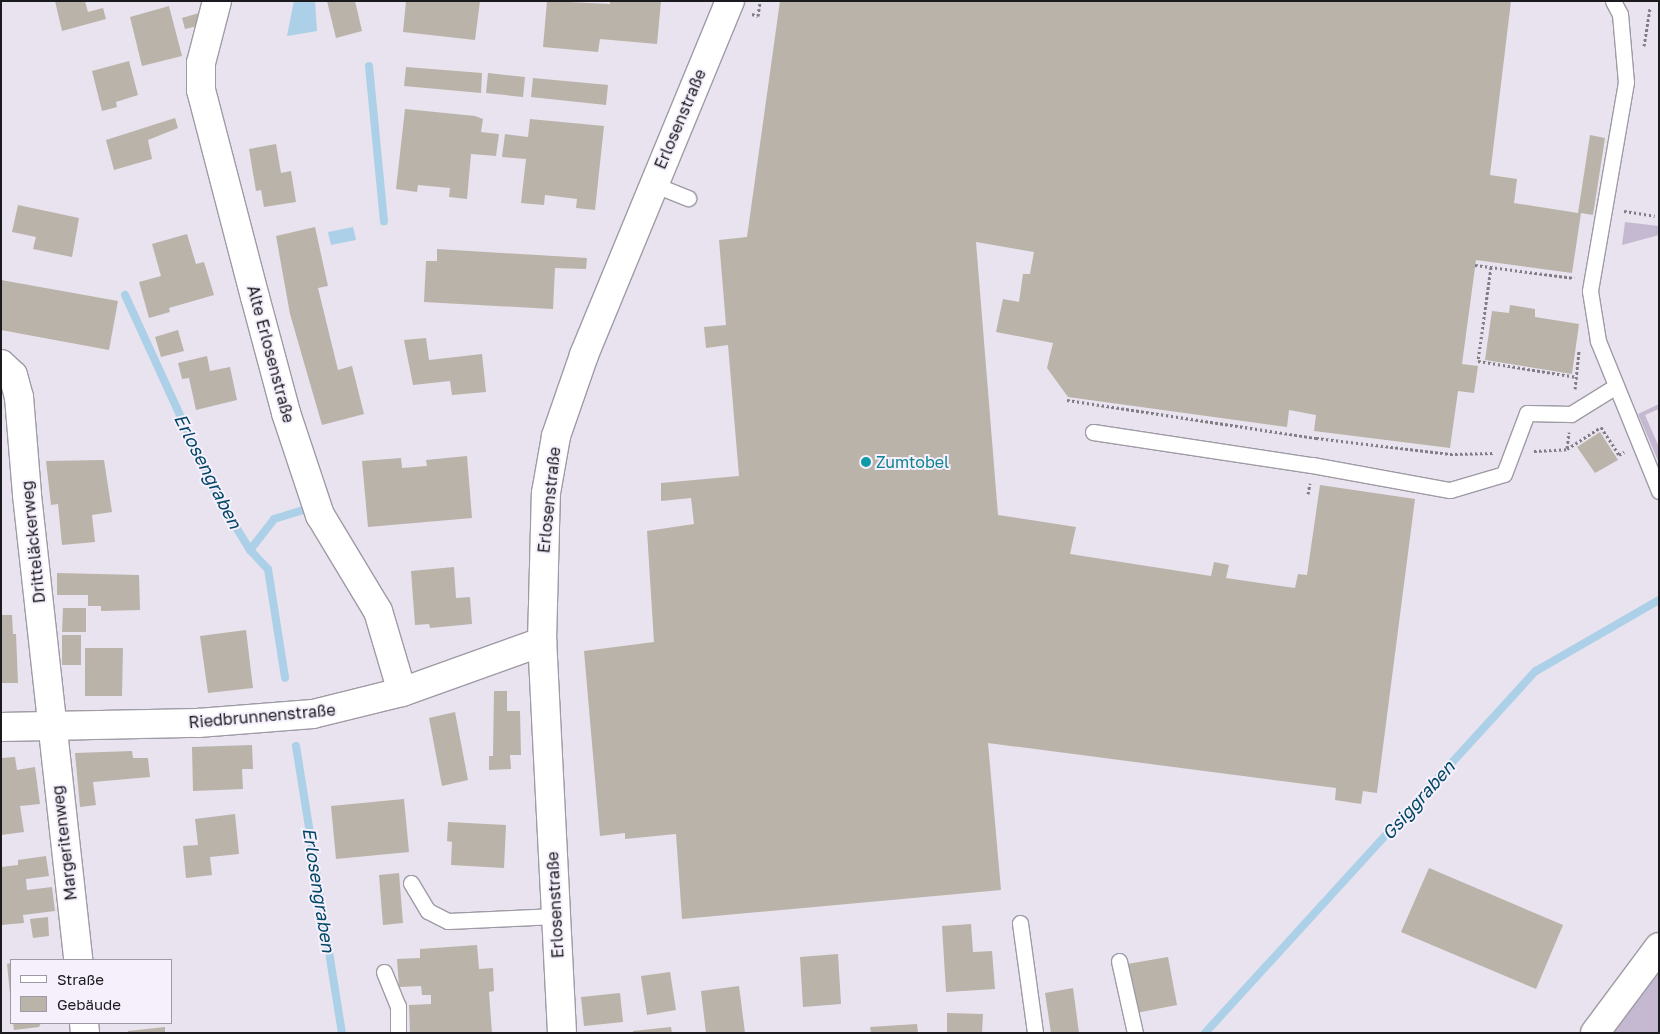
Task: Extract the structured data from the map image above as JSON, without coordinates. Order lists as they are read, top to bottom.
{
  "streets": {
    "street": [
      "Erlosenstraße",
      "Alte Erlosenstraße",
      "Dritteläckerweg",
      "Riedbrunnenstraße",
      "Margeritenweg"
    ]
  },
  "crossings": [
    ["Erlosenstraße", "Riedbrunnenstraße"],
    ["Alte Erlosenstraße", "Riedbrunnenstraße"],
    ["Dritteläckerweg", "Riedbrunnenstraße"],
    ["Dritteläckerweg", "Margeritenweg"],
    ["Riedbrunnenstraße", "Margeritenweg"]
  ],
  "water": ["Erlosengraben", "Gsiggraben"],
  "places": ["Zumtobel"],
  "legend": ["Straße", "Gebäude"]
}
